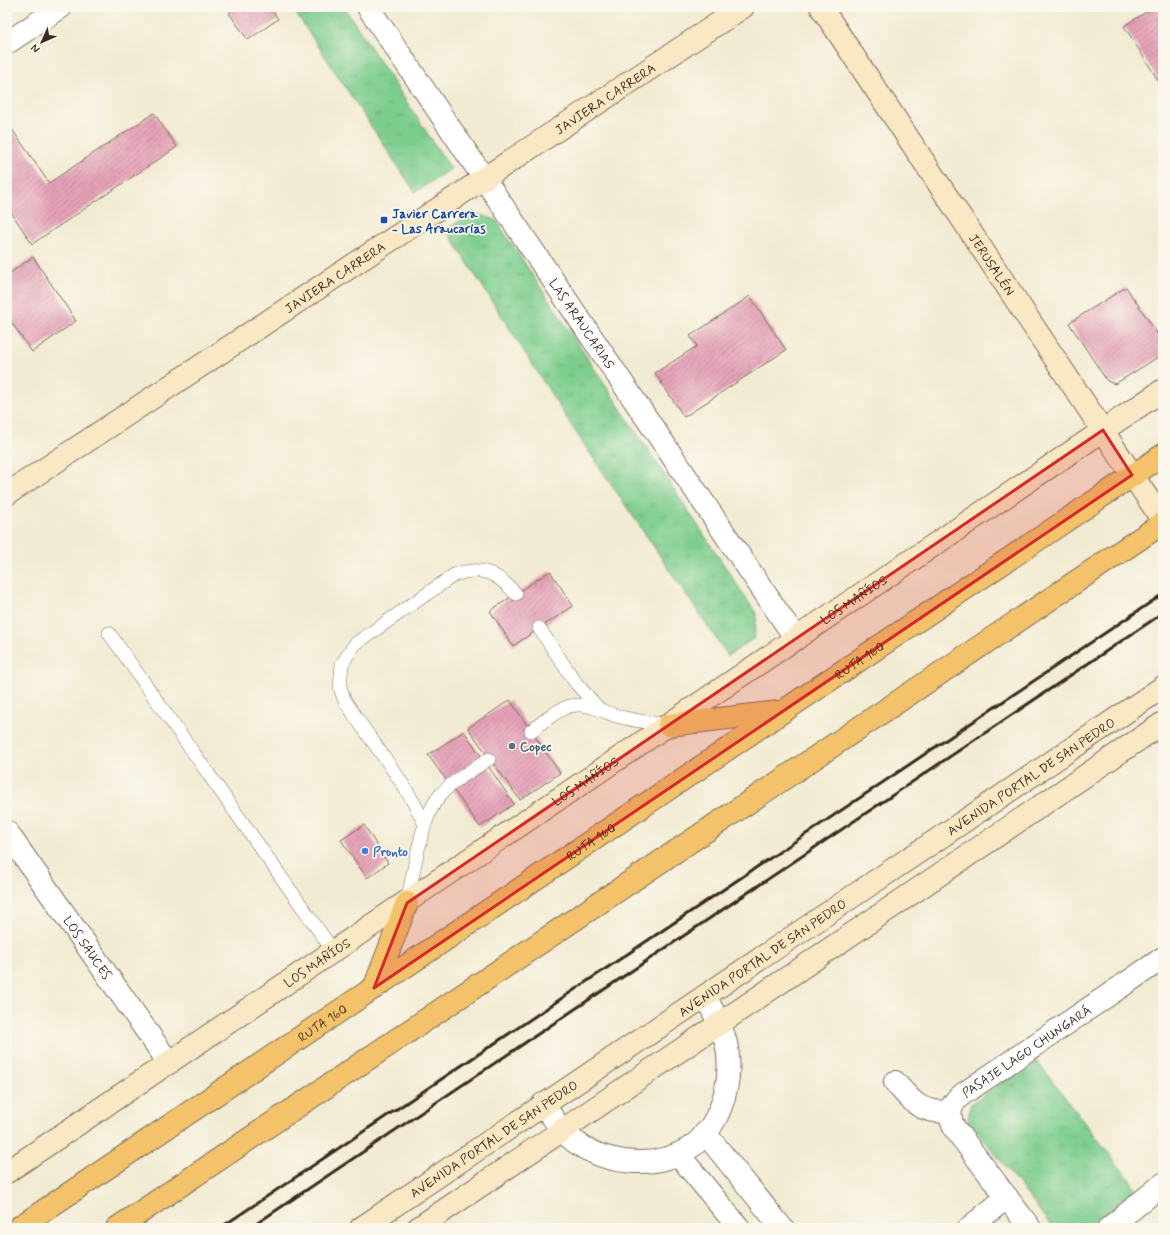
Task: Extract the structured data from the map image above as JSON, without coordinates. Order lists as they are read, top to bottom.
{
  "streets": {
    "highway": ["RUTA 160"],
    "street": [
      "JAVIERA CARRERA",
      "JERUSALÉN",
      "LAS ARAUCARIAS",
      "LOS MAÑÍOS",
      "AVENIDA PORTAL DE SAN PEDRO",
      "LOS SAUCES",
      "PASAJE LAGO CHUNGARÁ"
    ]
  },
  "crossings": [
    ["JAVIERA CARRERA", "LAS ARAUCARIAS"],
    ["JERUSALÉN", "LOS MAÑÍOS"],
    ["JERUSALÉN", "RUTA 160"],
    ["LAS ARAUCARIAS", "LOS MAÑÍOS"],
    ["LOS MAÑÍOS", "LOS SAUCES"]
  ],
  "places": {
    "transit": ["Javier Carrera - Las Araucarias"],
    "other": ["Copec", "Pronto"]
  },
  "north": "bottom left"
}
